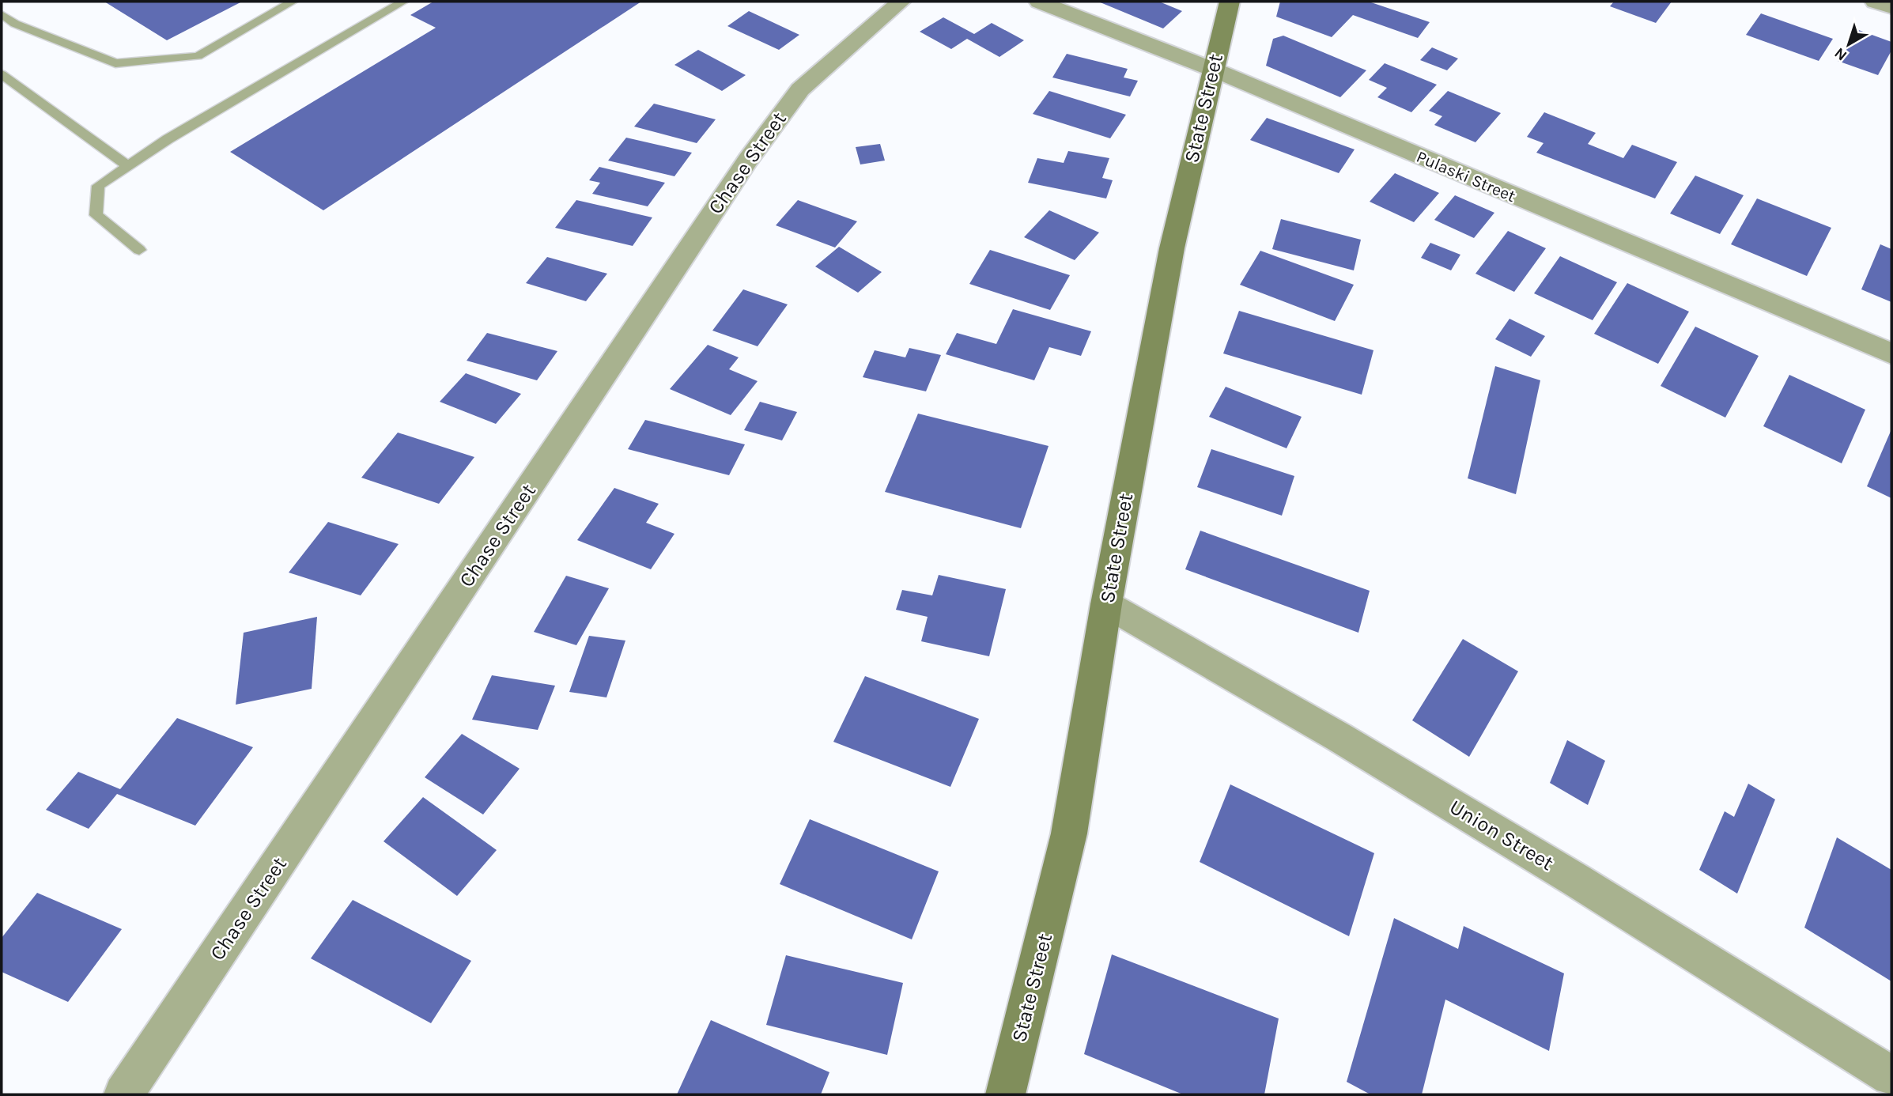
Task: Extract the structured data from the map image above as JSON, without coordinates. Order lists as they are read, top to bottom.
{
  "streets": {
    "main road": ["State Street"],
    "street": ["Chase Street", "Pulaski Street", "Union Street"]
  },
  "crossings": [
    ["State Street", "Pulaski Street"],
    ["State Street", "Union Street"]
  ],
  "north": "bottom left"
}
